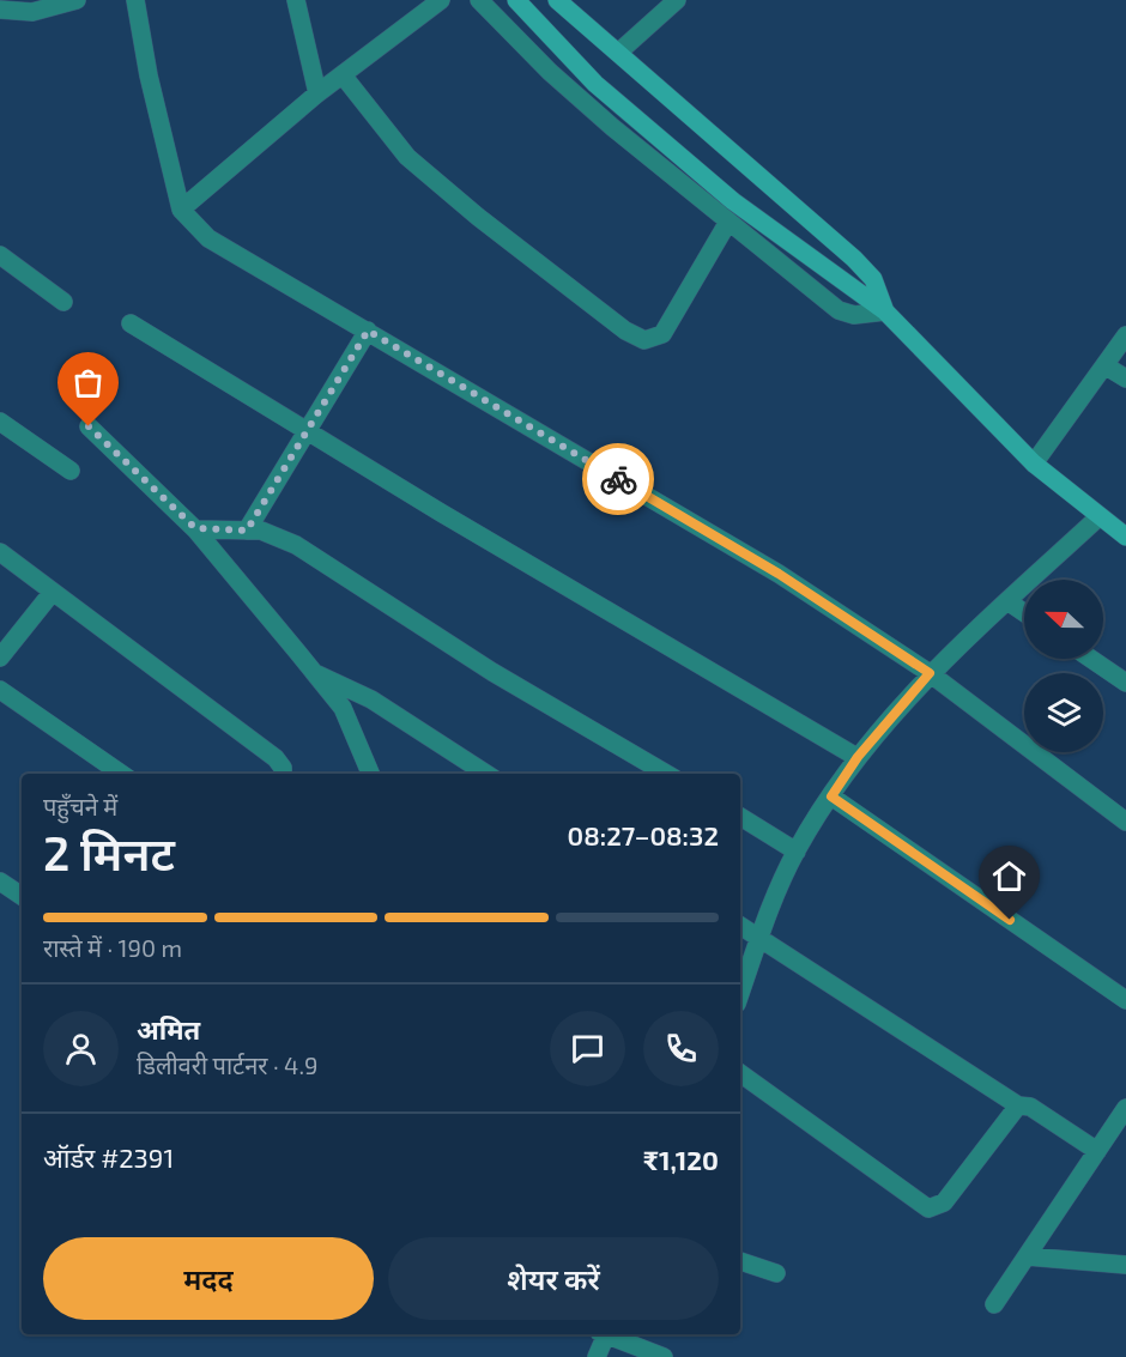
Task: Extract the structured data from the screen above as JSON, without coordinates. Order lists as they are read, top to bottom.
{
  "north": "left",
  "page": {
    "heading": ["2 मिनट", "पहुँचने में", "08:27–08:32"],
    "panel": [
      "अमित",
      "डिलीवरी पार्टनर · 4.9",
      "ऑर्डर #2391",
      "₹1,120"
    ],
    "bar": "रास्ते में · 190 m",
    "buttons": ["मदद", "शेयर करें"]
  }
}
